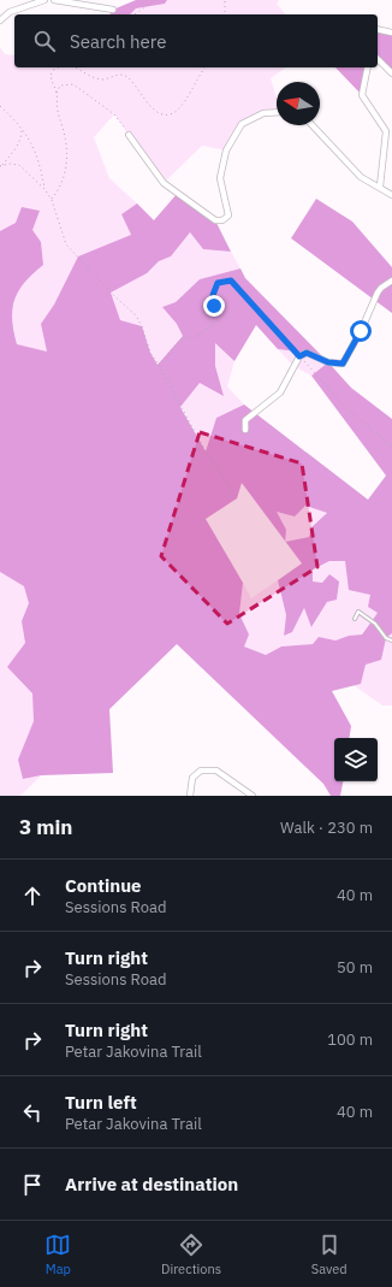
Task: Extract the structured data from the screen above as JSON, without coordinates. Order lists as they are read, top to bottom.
{
  "north": "left",
  "page": {
    "search": "Search here",
    "heading": ["3 min", "Walk · 230 m"],
    "list": [
      ["Continue", "Sessions Road", "40 m"],
      ["Turn right", "Sessions Road", "50 m"],
      ["Turn right", "Petar Jakovina Trail", "100 m"],
      ["Turn left", "Petar Jakovina Trail", "40 m"],
      "Arrive at destination"
    ],
    "nav": ["Map", "Directions", "Saved"]
  }
}
